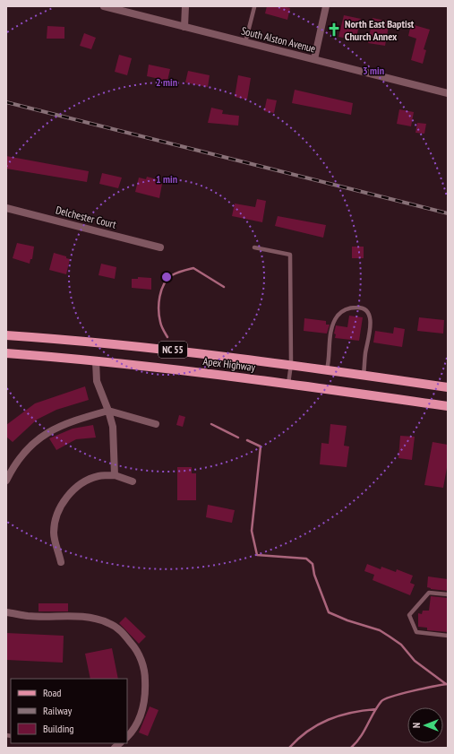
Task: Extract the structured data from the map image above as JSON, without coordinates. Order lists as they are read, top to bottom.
{
  "streets": {
    "main road": ["NC 55", "Apex Highway"],
    "street": ["South Alston Avenue", "Delchester Court"]
  },
  "places": {
    "church": ["North East Baptist Church Annex"]
  },
  "legend": ["Road", "Railway", "Building"],
  "north": "left",
  "rings": ["3 min", "2 min", "1 min"]
}
